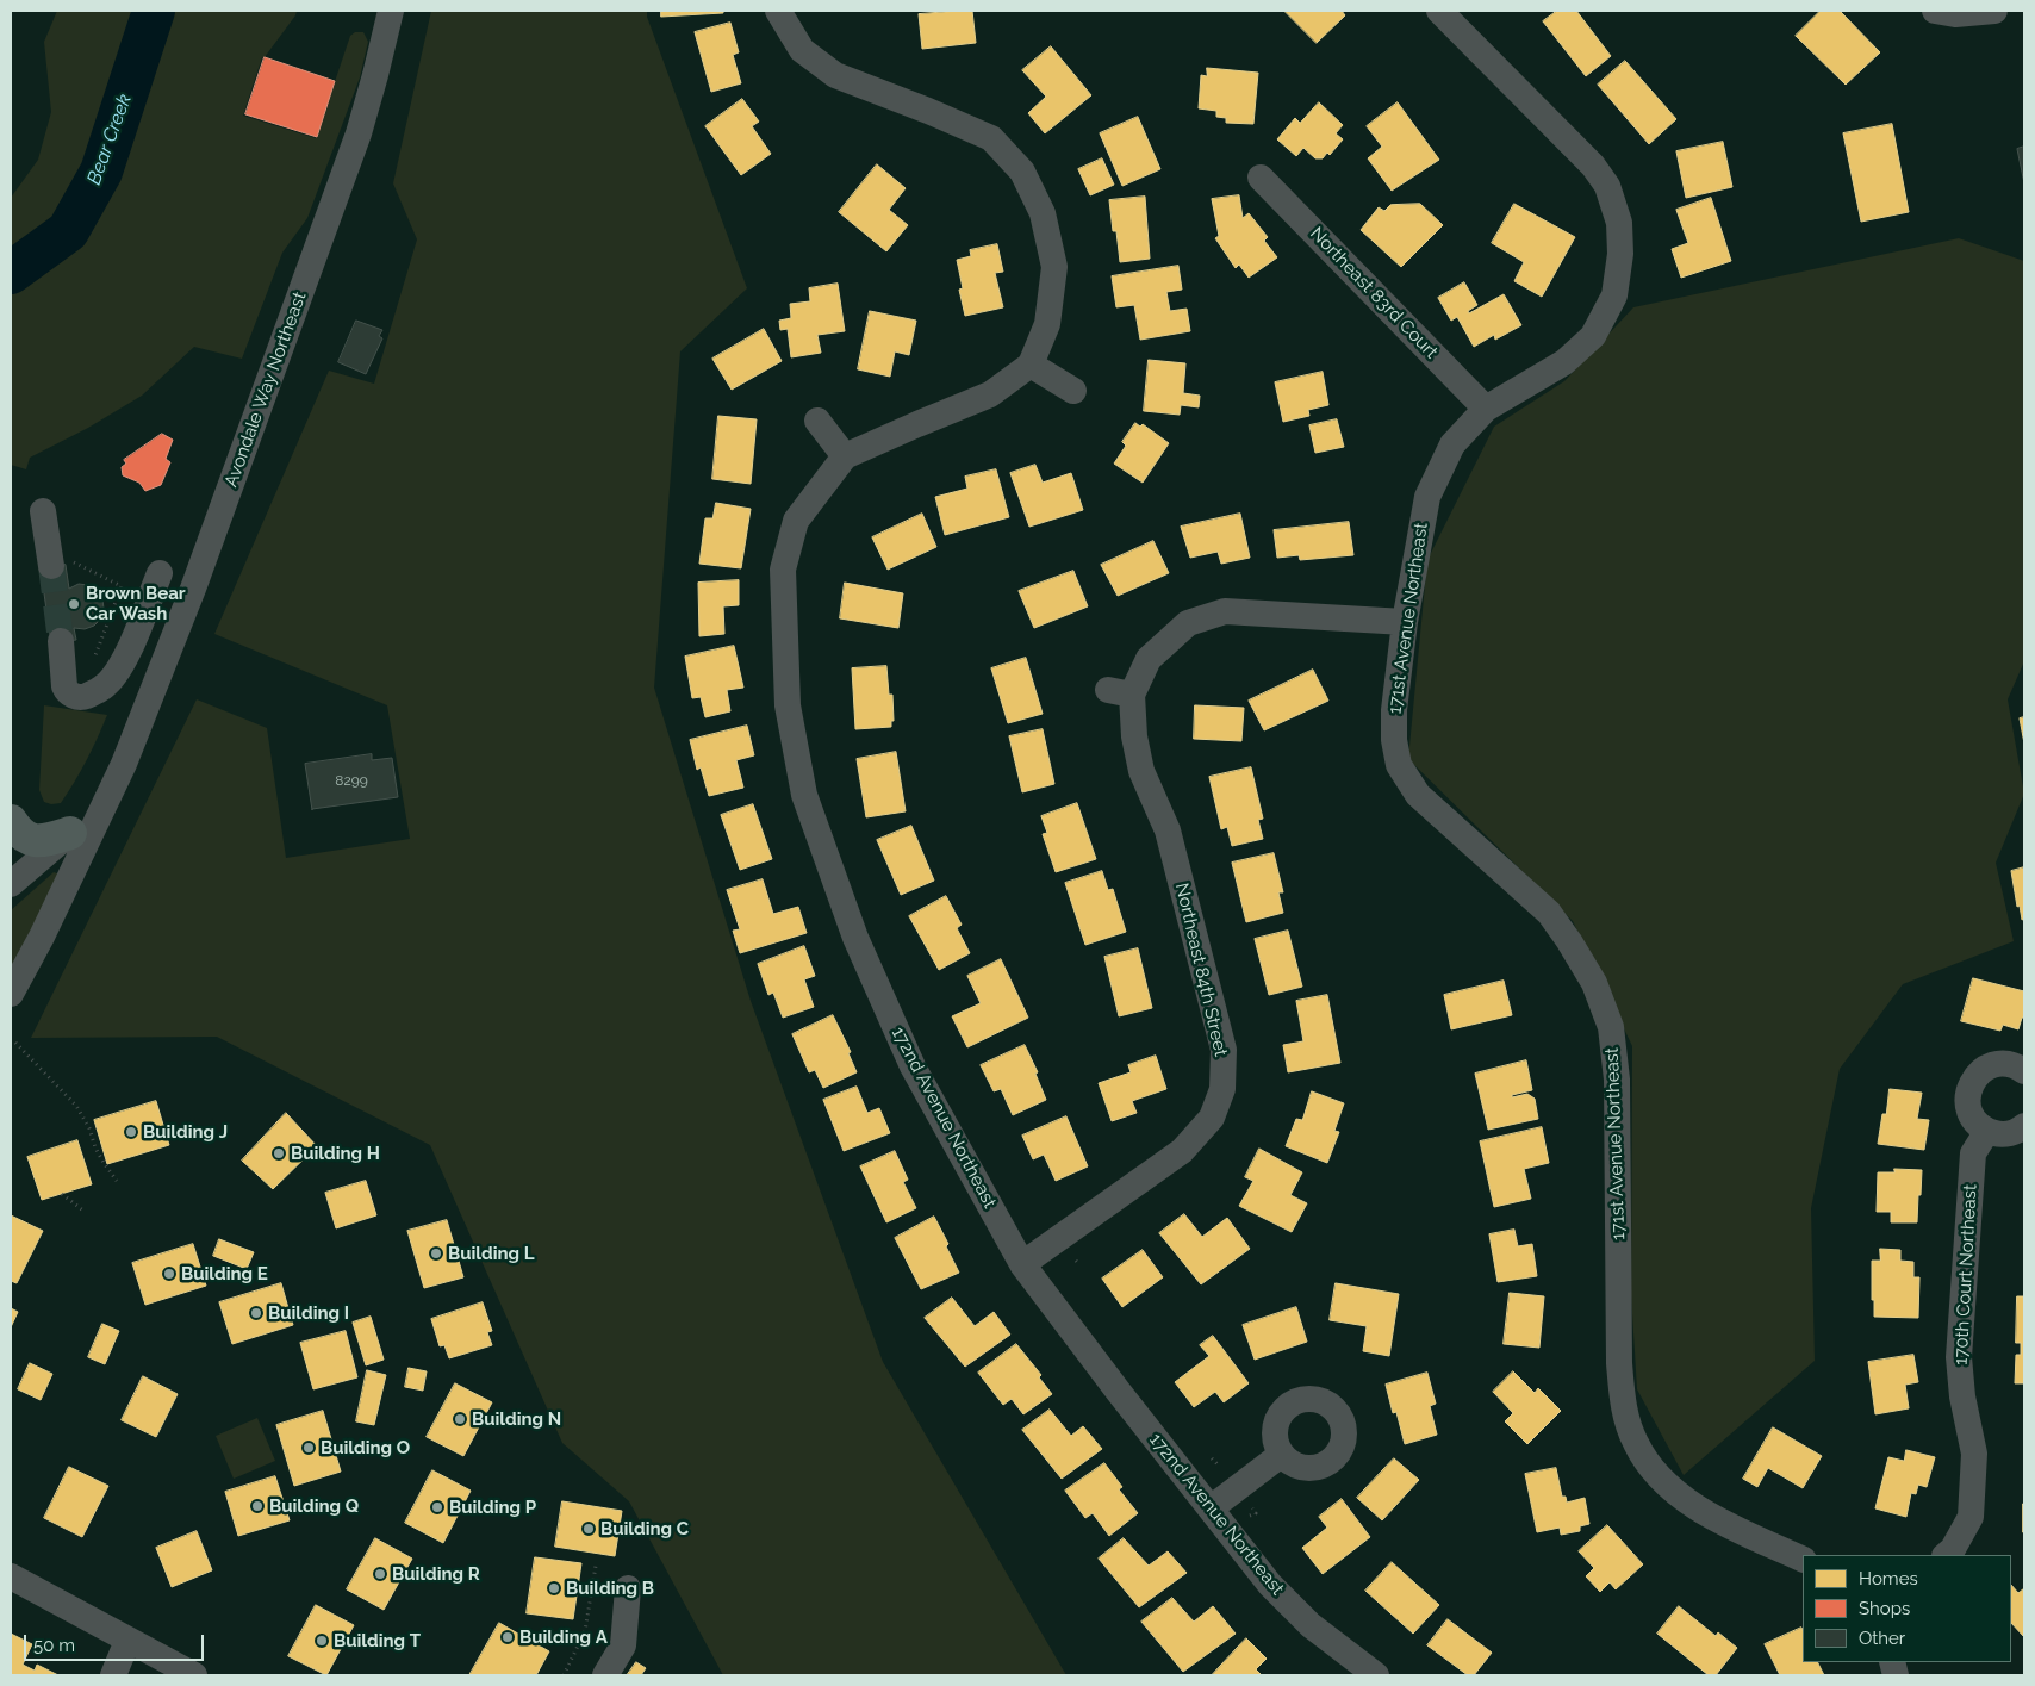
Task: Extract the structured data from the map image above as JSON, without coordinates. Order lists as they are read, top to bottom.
{
  "streets": {
    "street": [
      "Northeast 83rd Court",
      "Avondale Way Northeast",
      "171st Avenue Northeast",
      "Northeast 84th Street",
      "172nd Avenue Northeast",
      "170th Court Northeast"
    ]
  },
  "crossings": [
    ["Northeast 83rd Court", "171st Avenue Northeast"],
    ["171st Avenue Northeast", "Northeast 84th Street"],
    ["Northeast 84th Street", "172nd Avenue Northeast"]
  ],
  "water": ["Bear Creek"],
  "places": [
    "Brown Bear Car Wash",
    "Building J",
    "Building H",
    "Building L",
    "Building E",
    "Building I",
    "Building N",
    "Building O",
    "Building Q",
    "Building P",
    "Building C",
    "Building R",
    "Building B",
    "Building A",
    "Building T"
  ],
  "house_numbers": ["8299"],
  "legend": ["Homes", "Shops", "Other"],
  "scale_bar": "50 m"
}
